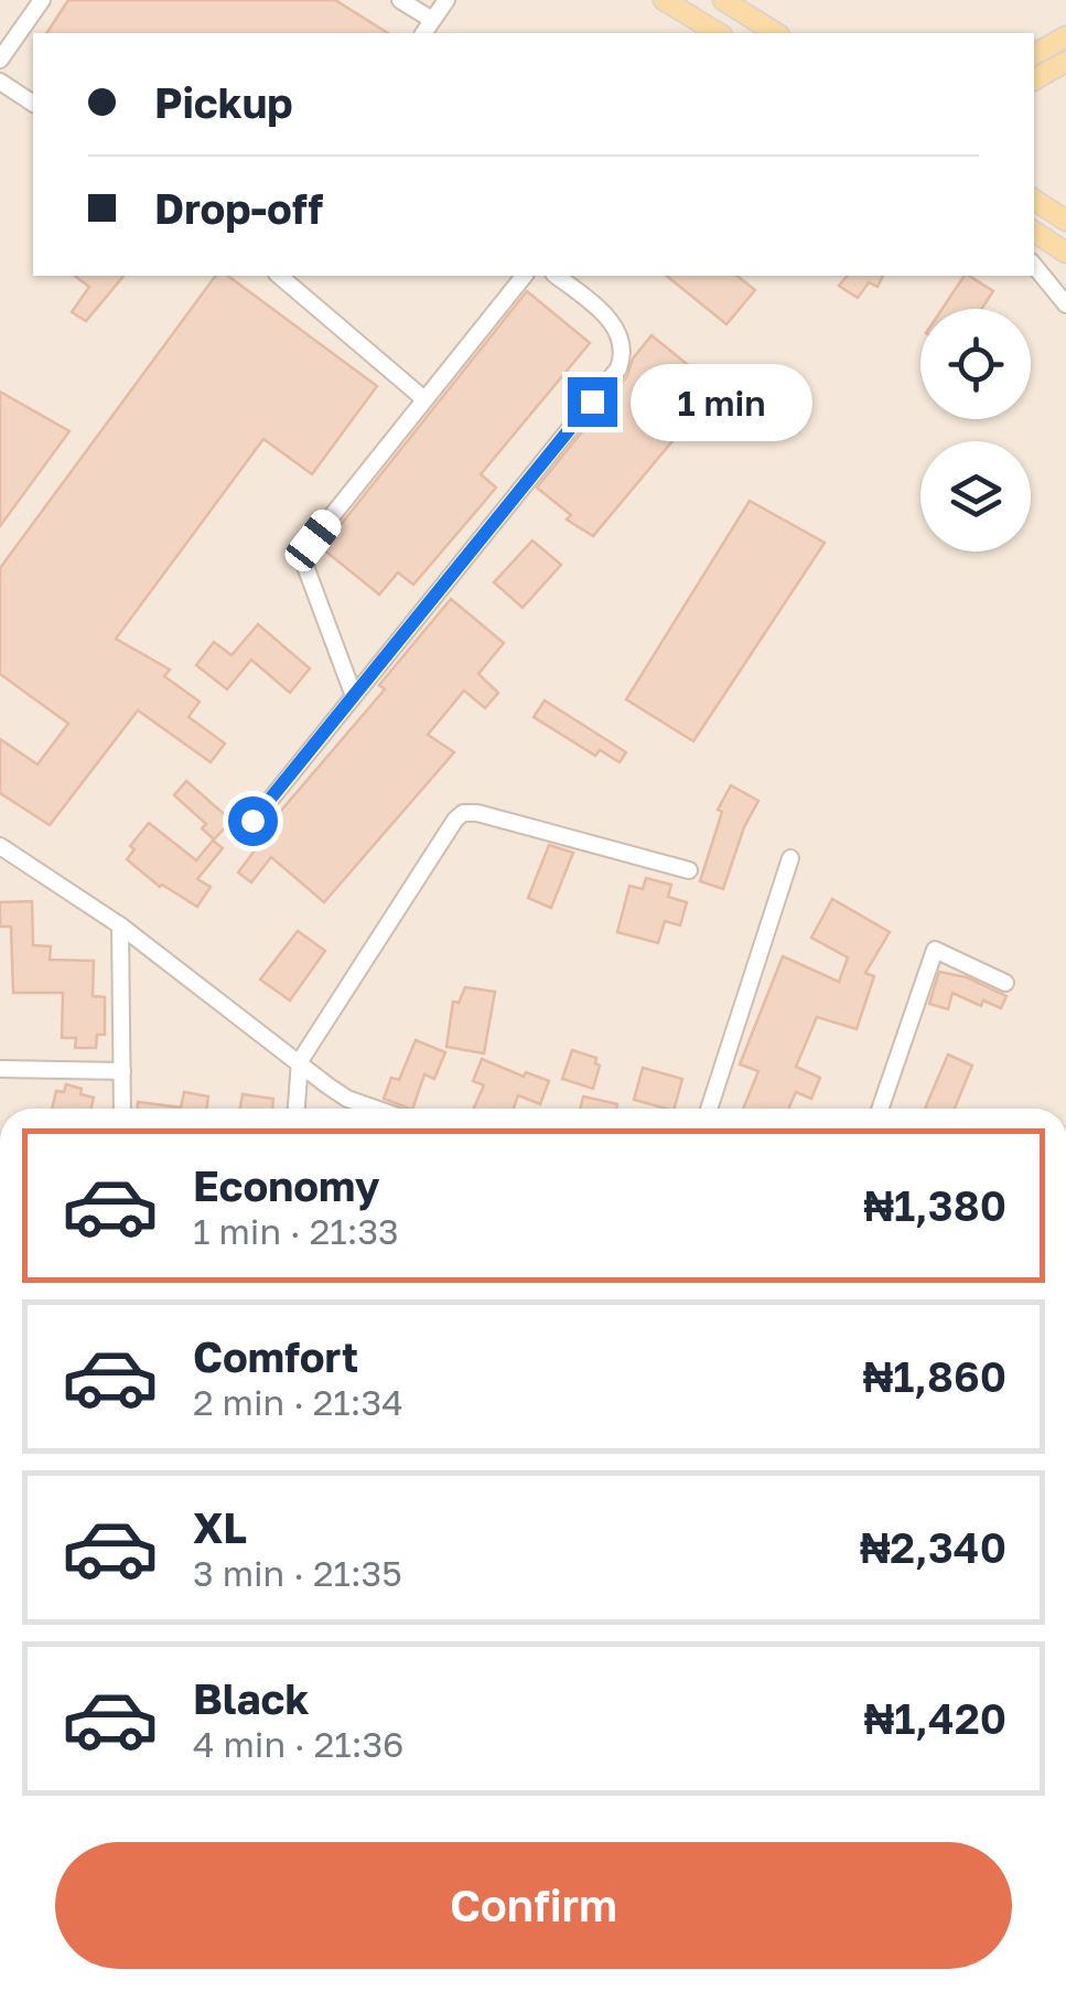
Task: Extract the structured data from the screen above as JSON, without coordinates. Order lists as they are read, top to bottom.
{
  "page": {
    "banner": ["Pickup", "Drop-off"],
    "bubble": "1 min",
    "list": [
      {
        "name": "Economy",
        "note": "1 min · 21:33",
        "value": "₦1,380"
      },
      {
        "name": "Comfort",
        "note": "2 min · 21:34",
        "value": "₦1,860"
      },
      {
        "name": "XL",
        "note": "3 min · 21:35",
        "value": "₦2,340"
      },
      {
        "name": "Black",
        "note": "4 min · 21:36",
        "value": "₦1,420"
      }
    ],
    "buttons": "Confirm"
  }
}
